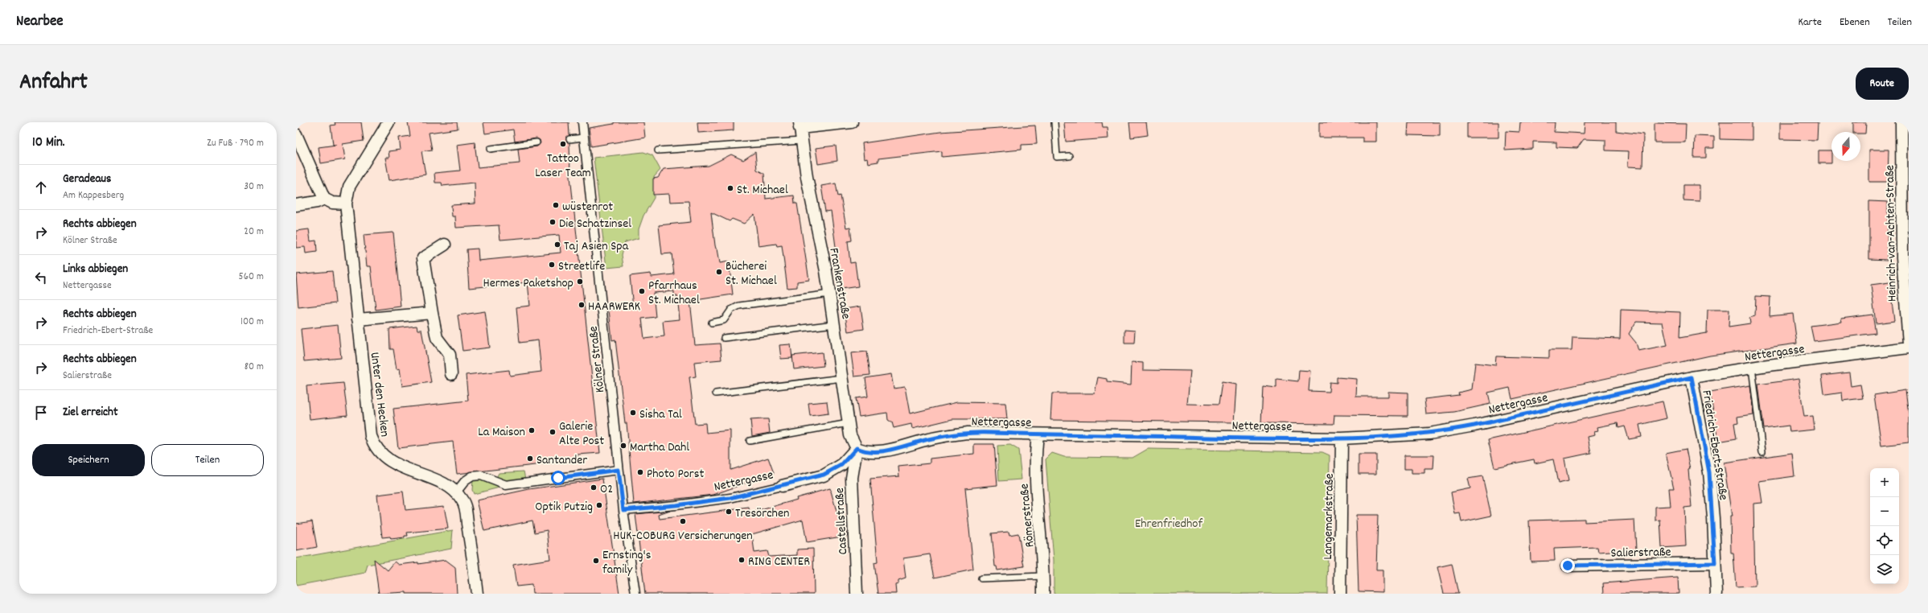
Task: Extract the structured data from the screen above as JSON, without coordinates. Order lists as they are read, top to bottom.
{
  "streets": {
    "street": [
      "Heinrich-van-Achten-Straße",
      "Frankenstraße",
      "Nettergasse",
      "Kölner Straße",
      "Unter den Hecken",
      "Friedrich-Ebert-Straße",
      "Römerstraße",
      "Langemarkstraße",
      "Castellstraße",
      "Salierstraße"
    ]
  },
  "crossings": [
    ["Frankenstraße", "Nettergasse"],
    ["Frankenstraße", "Castellstraße"],
    ["Nettergasse", "Kölner Straße"],
    ["Nettergasse", "Friedrich-Ebert-Straße"],
    ["Nettergasse", "Römerstraße"],
    ["Nettergasse", "Langemarkstraße"],
    ["Nettergasse", "Castellstraße"],
    ["Friedrich-Ebert-Straße", "Salierstraße"]
  ],
  "parks": ["Ehrenfriedhof"],
  "places": [
    "Tattoo Laser Team",
    "St. Michael",
    "wüstenrot",
    "Die Schatzinsel",
    "Taj Asien Spa",
    "Streetlife",
    "Bücherei St. Michael",
    "Hermes Paketshop",
    "Pfarrhaus St. Michael",
    "HAARWERK",
    "Sisha Tal",
    "La Maison",
    "Galerie Alte Post",
    "Martha Dahl",
    "Santander",
    "Photo Porst",
    "O2",
    "Optik Putzig",
    "Tresörchen",
    "HUK-COBURG Versicherungen",
    "RING CENTER",
    "Ernsting's family"
  ],
  "north": "bottom",
  "page": {
    "header": "Nearbee",
    "nav": ["Karte", "Ebenen", "Teilen"],
    "title": "Anfahrt",
    "buttons": [
      "Route",
      ["Speichern", "Teilen"]
    ],
    "heading": ["10 Min.", "Zu Fuß · 790 m"],
    "list": [
      ["Geradeaus", "Am Kappesberg", "30 m"],
      ["Rechts abbiegen", "Kölner Straße", "20 m"],
      ["Links abbiegen", "Nettergasse", "560 m"],
      ["Rechts abbiegen", "Friedrich-Ebert-Straße", "100 m"],
      ["Rechts abbiegen", "Salierstraße", "80 m"],
      "Ziel erreicht"
    ],
    "map_buttons": ["+", "−"]
  }
}
